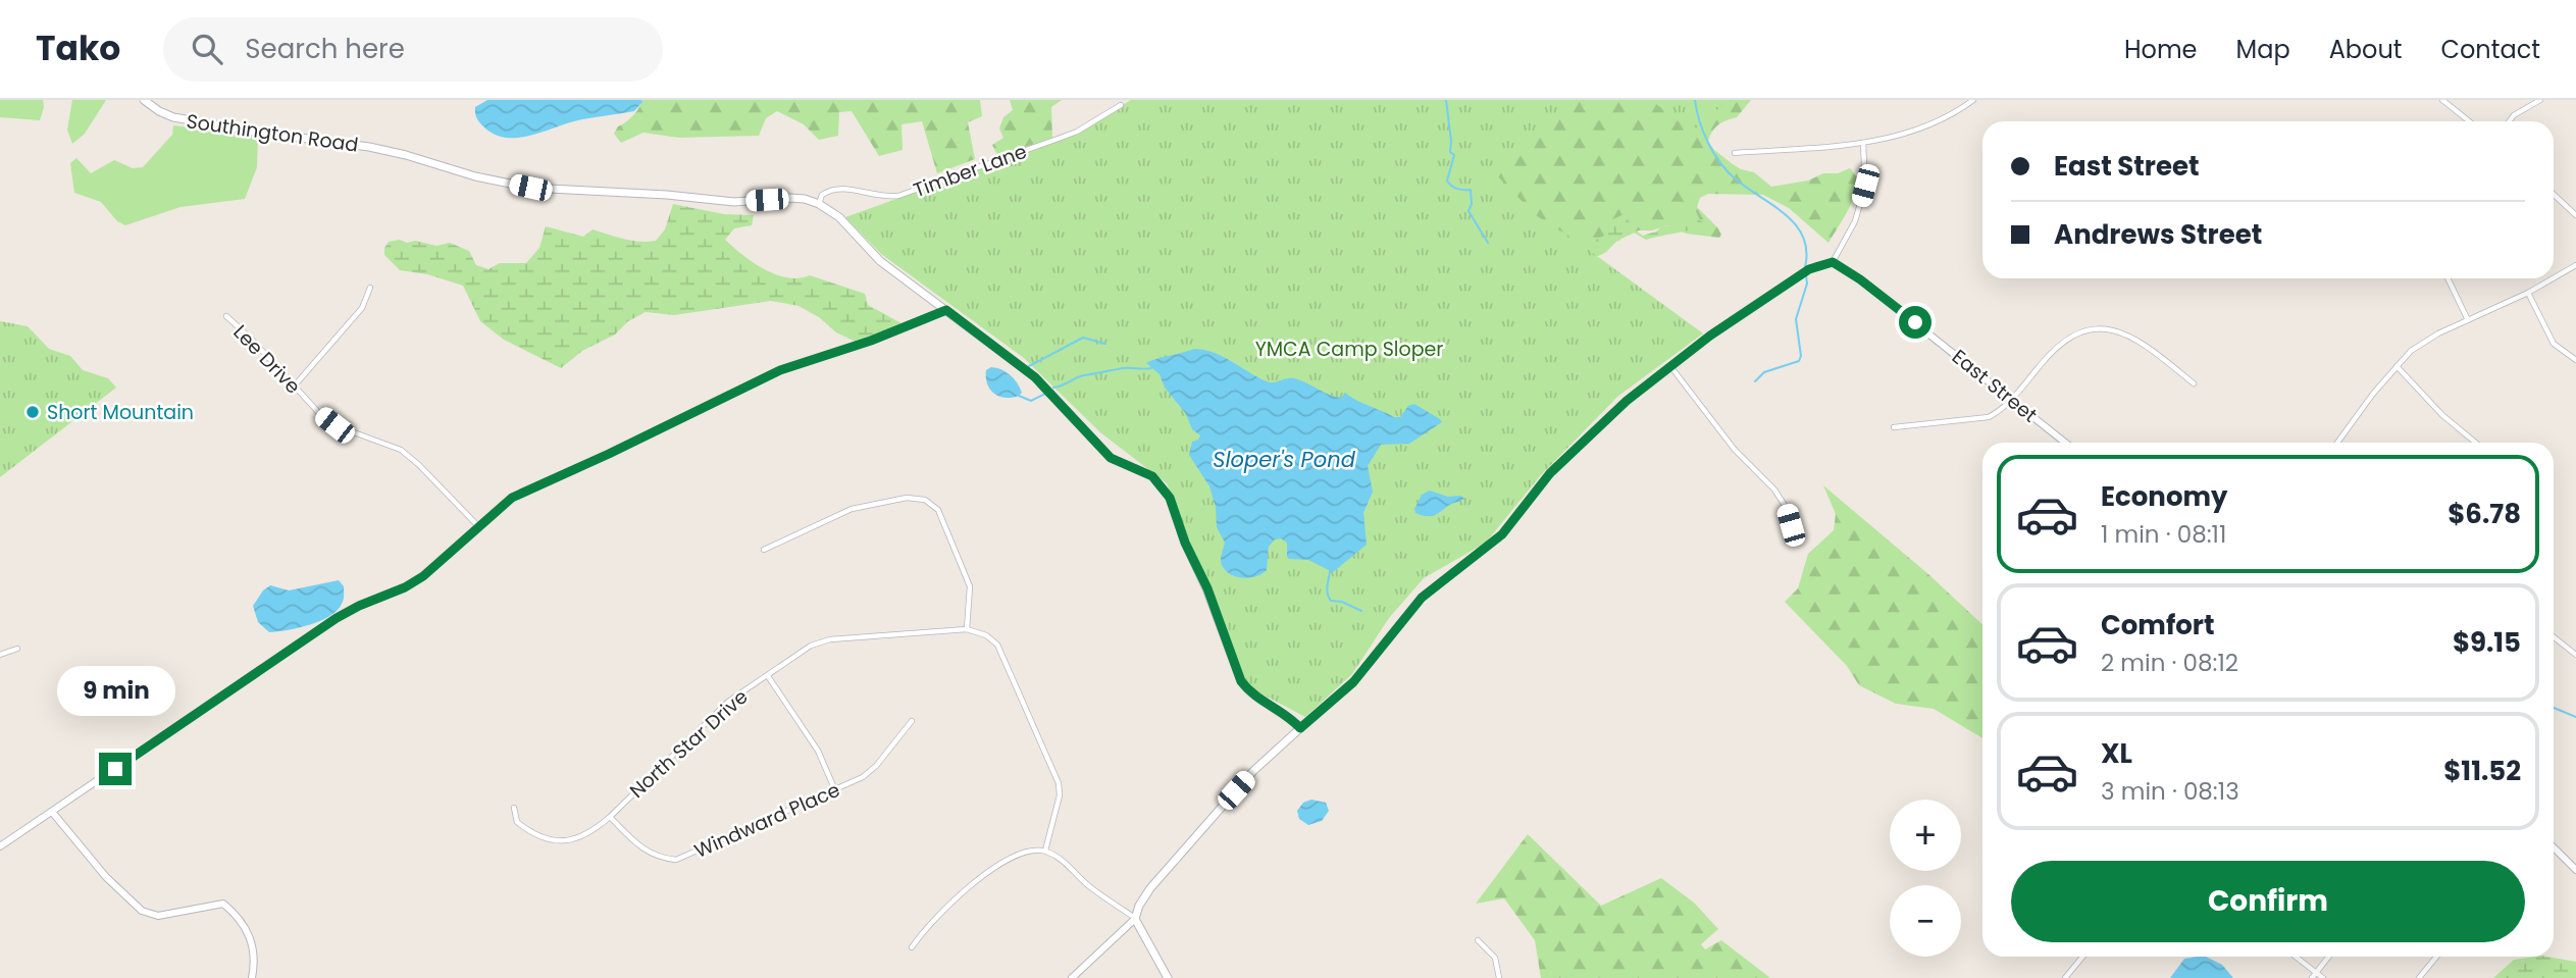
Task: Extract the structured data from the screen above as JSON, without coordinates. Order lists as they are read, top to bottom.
{
  "streets": {
    "main road": ["Southington Road"],
    "street": [
      "Timber Lane",
      "Lee Drive",
      "East Street",
      "North Star Drive",
      "Windward Place"
    ]
  },
  "crossings": [
    ["Southington Road", "Timber Lane"],
    ["North Star Drive", "Windward Place"]
  ],
  "water": ["Sloper's Pond"],
  "parks": ["YMCA Camp Sloper"],
  "places": ["Short Mountain"],
  "page": {
    "header": "Tako",
    "search": "Search here",
    "nav": [
      "Home",
      "Map",
      "About",
      "Contact"
    ],
    "banner": ["East Street", "Andrews Street"],
    "list": [
      {
        "name": "Economy",
        "note": "1 min · 08:11",
        "value": "$6.78"
      },
      {
        "name": "Comfort",
        "note": "2 min · 08:12",
        "value": "$9.15"
      },
      {
        "name": "XL",
        "note": "3 min · 08:13",
        "value": "$11.52"
      }
    ],
    "bubble": "9 min",
    "map_buttons": ["+", "−"],
    "buttons": "Confirm"
  }
}
